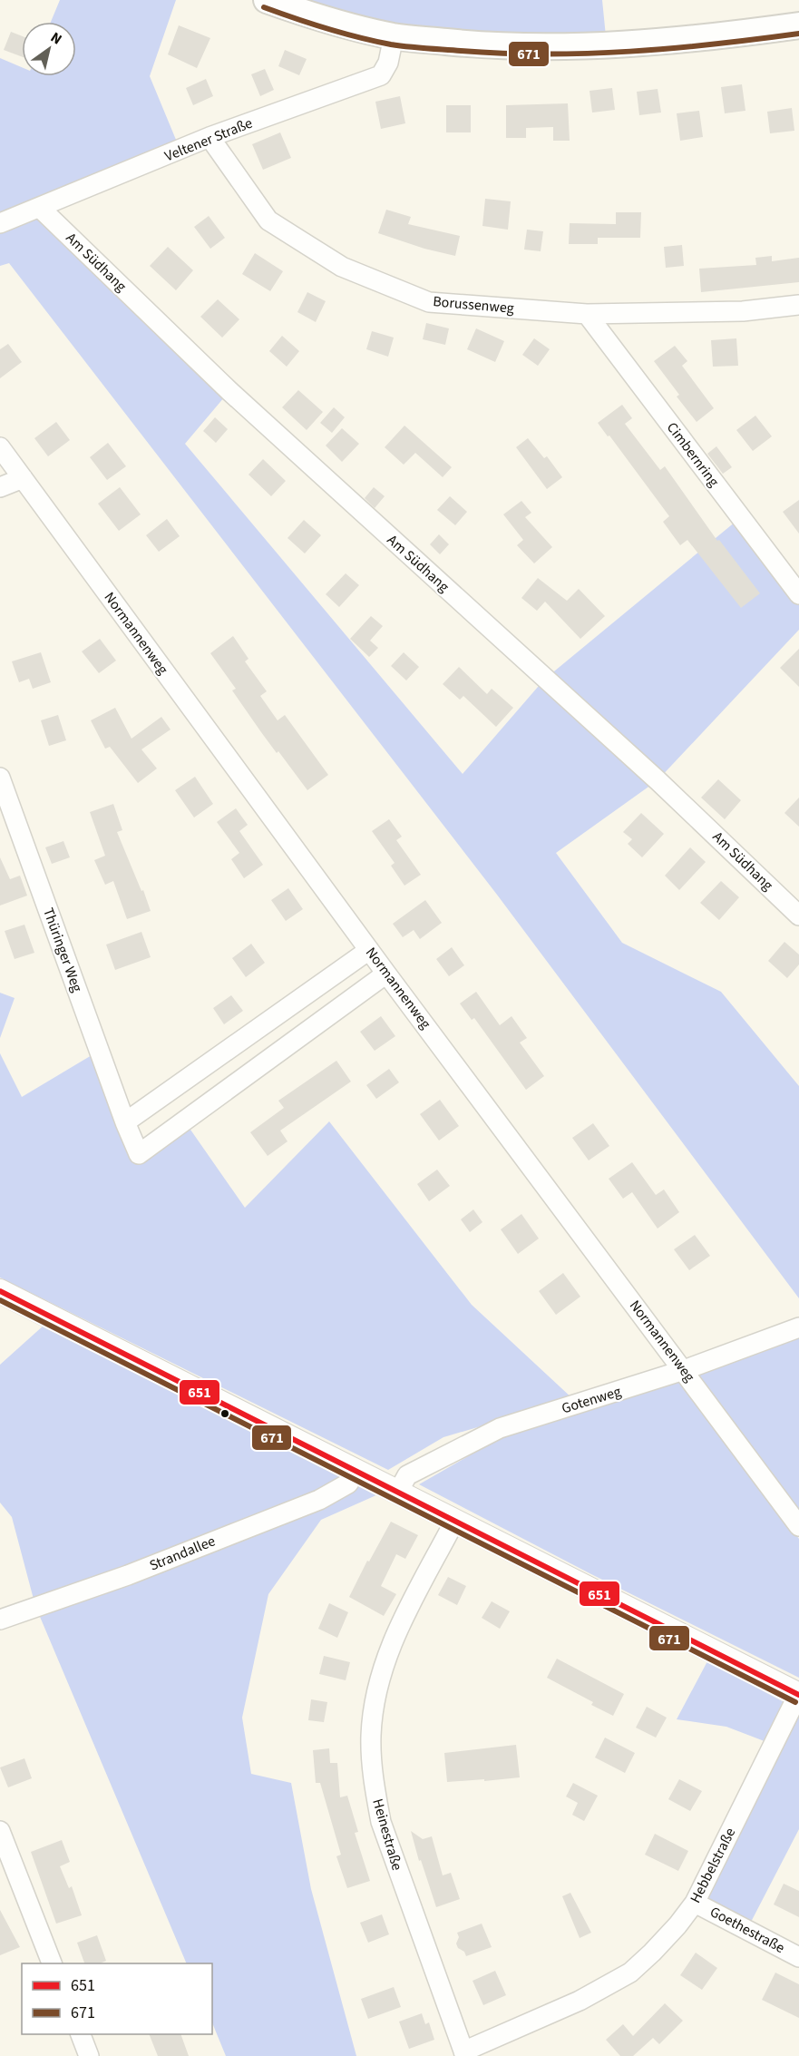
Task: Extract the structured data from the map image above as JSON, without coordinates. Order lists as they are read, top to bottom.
{
  "streets": {
    "street": [
      "Veltener Straße",
      "Am Südhang",
      "Borussenweg",
      "Cimbernring",
      "Normannenweg",
      "Thüringer Weg",
      "Gotenweg",
      "Strandallee",
      "Heinestraße",
      "Hebbelstraße",
      "Goethestraße"
    ]
  },
  "crossings": [
    ["Veltener Straße", "Am Südhang"],
    ["Veltener Straße", "Borussenweg"],
    ["Borussenweg", "Cimbernring"],
    ["Normannenweg", "Thüringer Weg"],
    ["Normannenweg", "Gotenweg"],
    ["Heinestraße", "Hebbelstraße"],
    ["Hebbelstraße", "Goethestraße"]
  ],
  "lines": ["transit line 671", "transit line 651"],
  "legend": ["651", "671"],
  "north": "top right"
}
